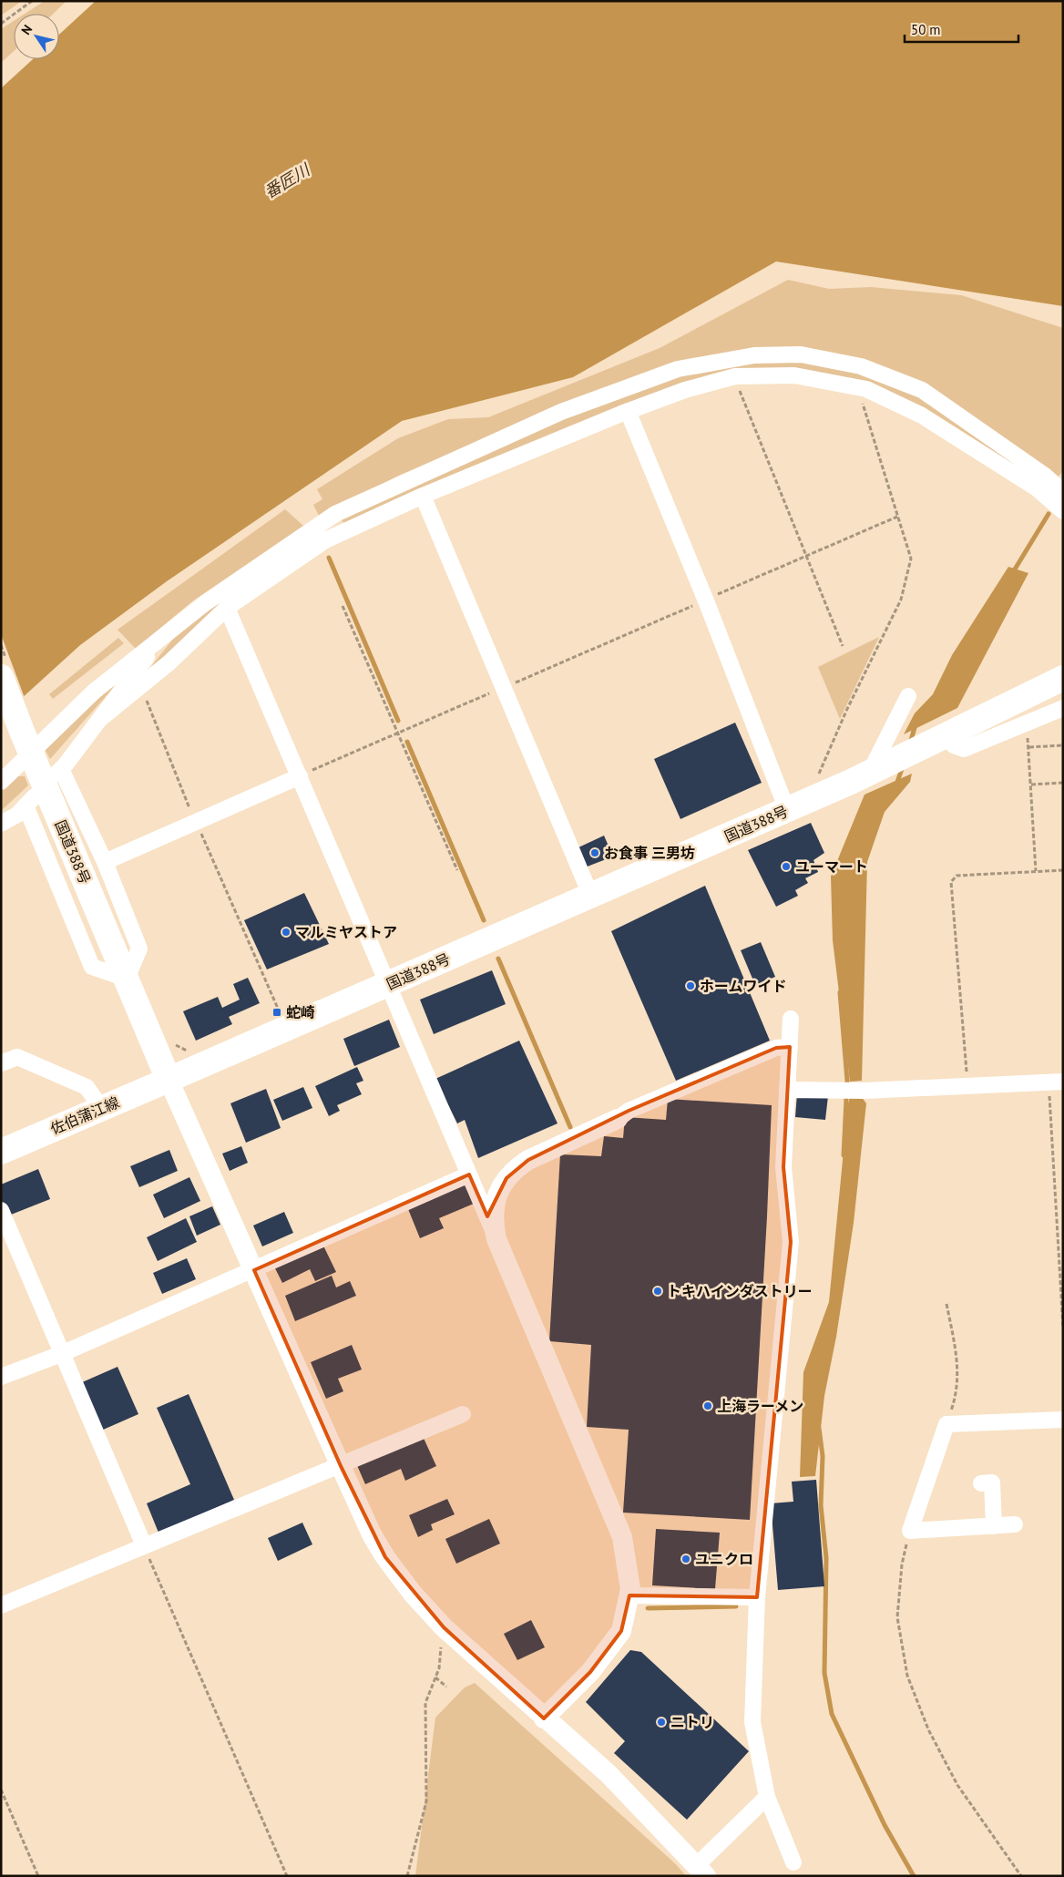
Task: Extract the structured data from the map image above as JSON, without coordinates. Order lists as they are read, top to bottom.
{
  "streets": {
    "main road": ["国道388号", "佐伯蒲江線"]
  },
  "crossings": [
    ["国道388号", "佐伯蒲江線"]
  ],
  "water": ["番匠川"],
  "places": {
    "other": [
      "お食事 三男坊",
      "ユーマート",
      "マルミヤストア",
      "ホームワイド",
      "トキハインダストリー",
      "上海ラーメン",
      "ユニクロ",
      "ニトリ"
    ],
    "transit": ["蛇崎"]
  },
  "scale_bar": "50 m",
  "north": "top left"
}
